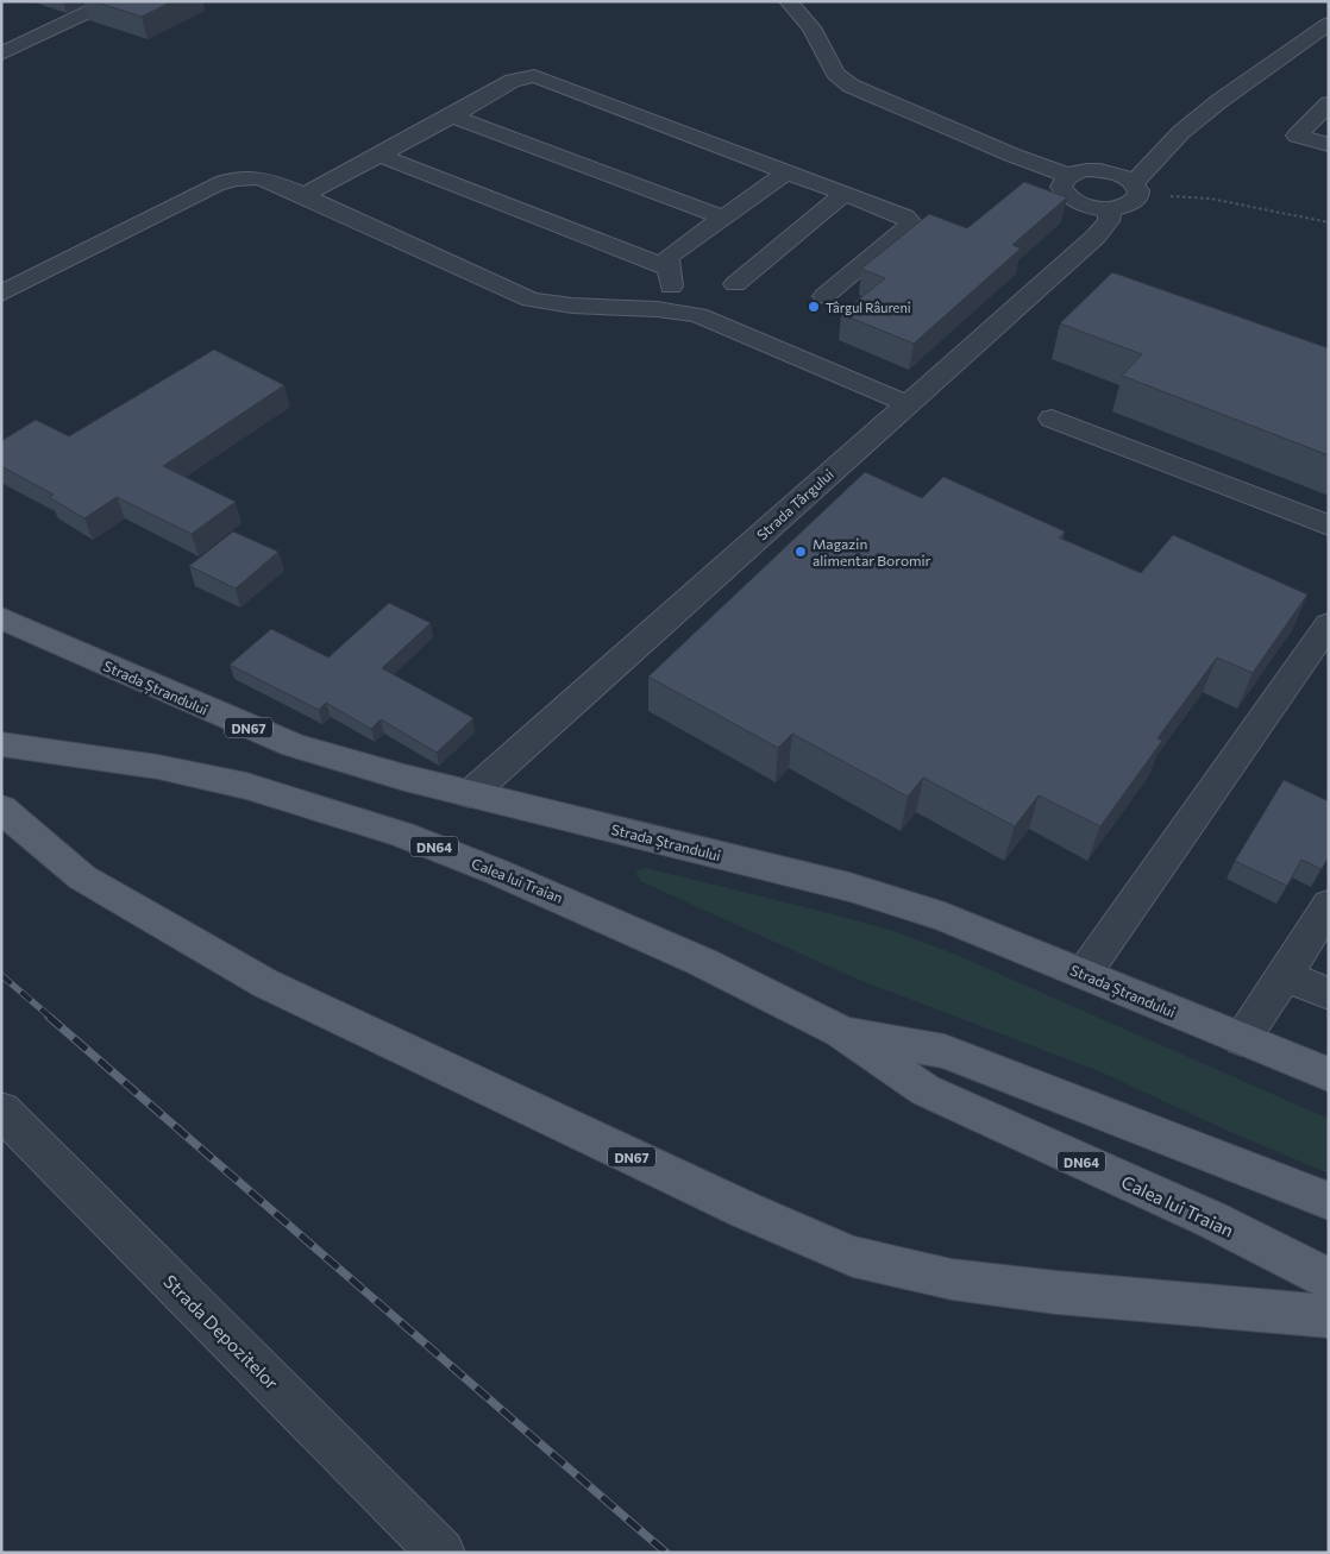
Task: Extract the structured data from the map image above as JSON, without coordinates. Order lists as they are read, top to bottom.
{
  "streets": {
    "main road": [
      "Strada Ștrandului",
      "DN67",
      "DN64",
      "Calea lui Traian"
    ],
    "street": ["Strada Târgului", "Strada Depozitelor"]
  },
  "crossings": [
    ["Strada Târgului", "Strada Ștrandului"],
    ["Strada Ștrandului", "DN67"]
  ],
  "places": ["Târgul Râureni", "Magazin alimentar Boromir"]
}
